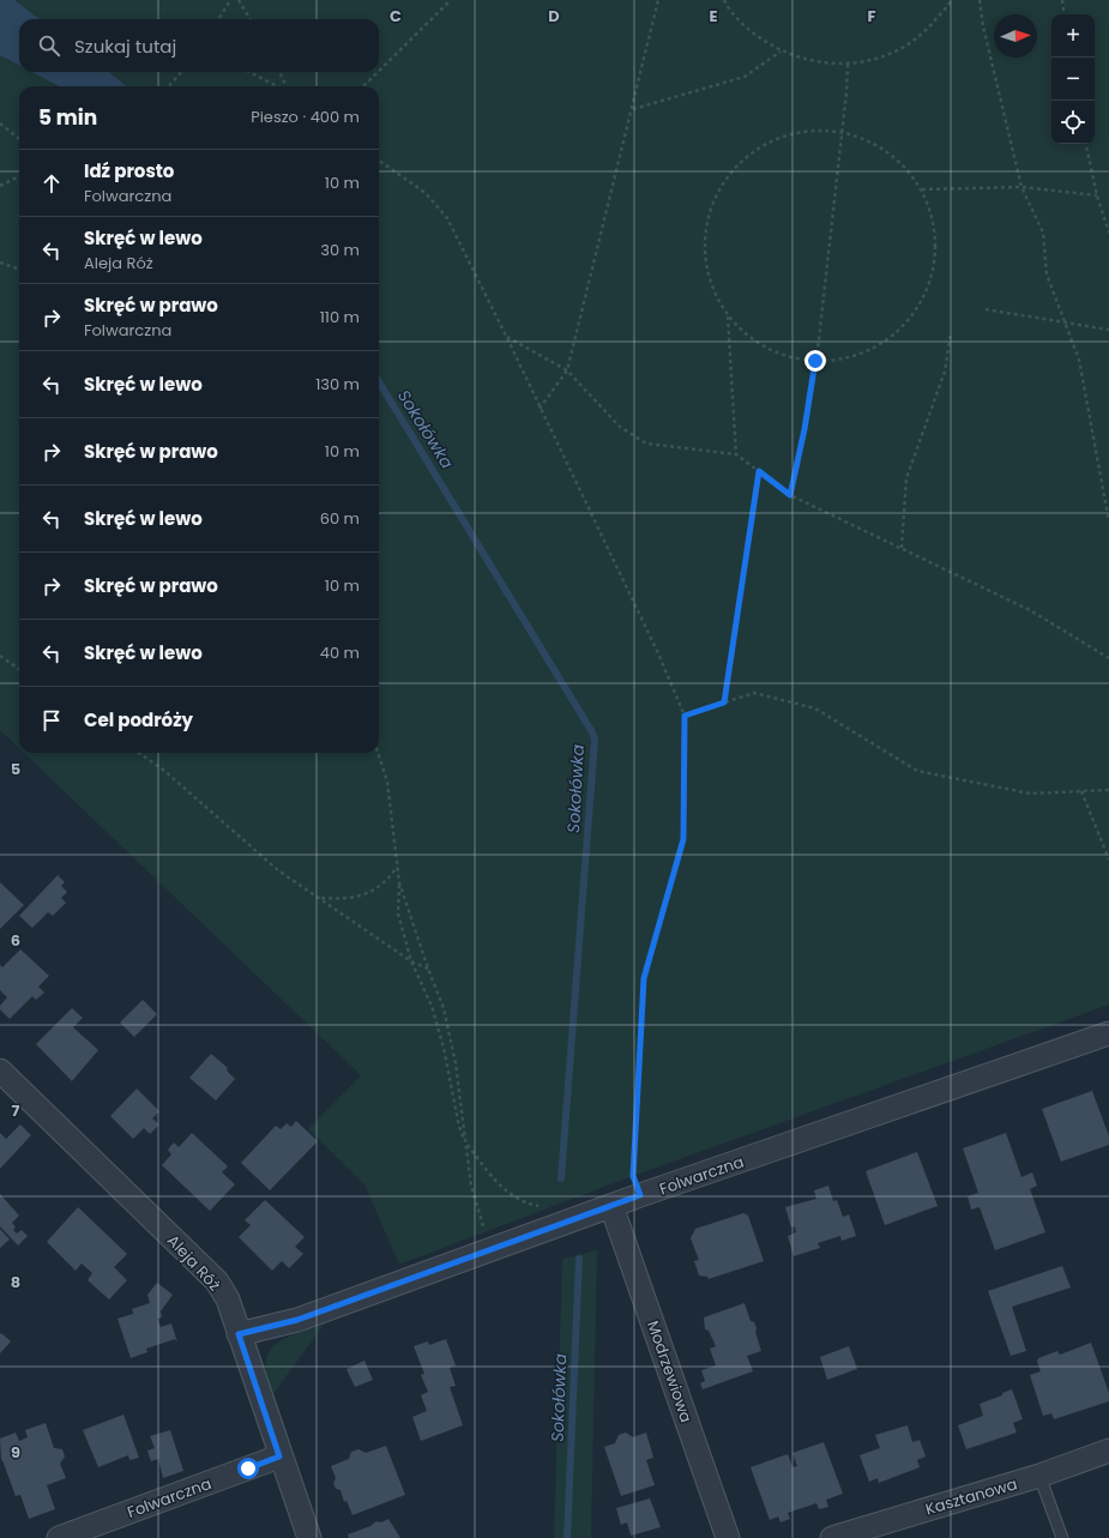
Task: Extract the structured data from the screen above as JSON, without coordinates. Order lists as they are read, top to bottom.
{
  "streets": {
    "street": [
      "Folwarczna",
      "Aleja Róż",
      "Modrzewiowa",
      "Kasztanowa"
    ]
  },
  "crossings": [
    ["Folwarczna", "Aleja Róż"],
    ["Folwarczna", "Modrzewiowa"]
  ],
  "water": ["Sokołówka"],
  "north": "right",
  "page": {
    "map_buttons": ["+", "−"],
    "search": "Szukaj tutaj",
    "heading": ["5 min", "Pieszo · 400 m"],
    "list": [
      ["Idź prosto", "Folwarczna", "10 m"],
      ["Skręć w lewo", "Aleja Róż", "30 m"],
      ["Skręć w prawo", "Folwarczna", "110 m"],
      ["Skręć w lewo", "130 m"],
      ["Skręć w prawo", "10 m"],
      ["Skręć w lewo", "60 m"],
      ["Skręć w prawo", "10 m"],
      ["Skręć w lewo", "40 m"],
      "Cel podróży"
    ]
  },
  "grid": {
    "columns": [
      "C",
      "D",
      "E",
      "F"
    ],
    "rows": [
      "5",
      "6",
      "7",
      "8",
      "9"
    ]
  }
}
